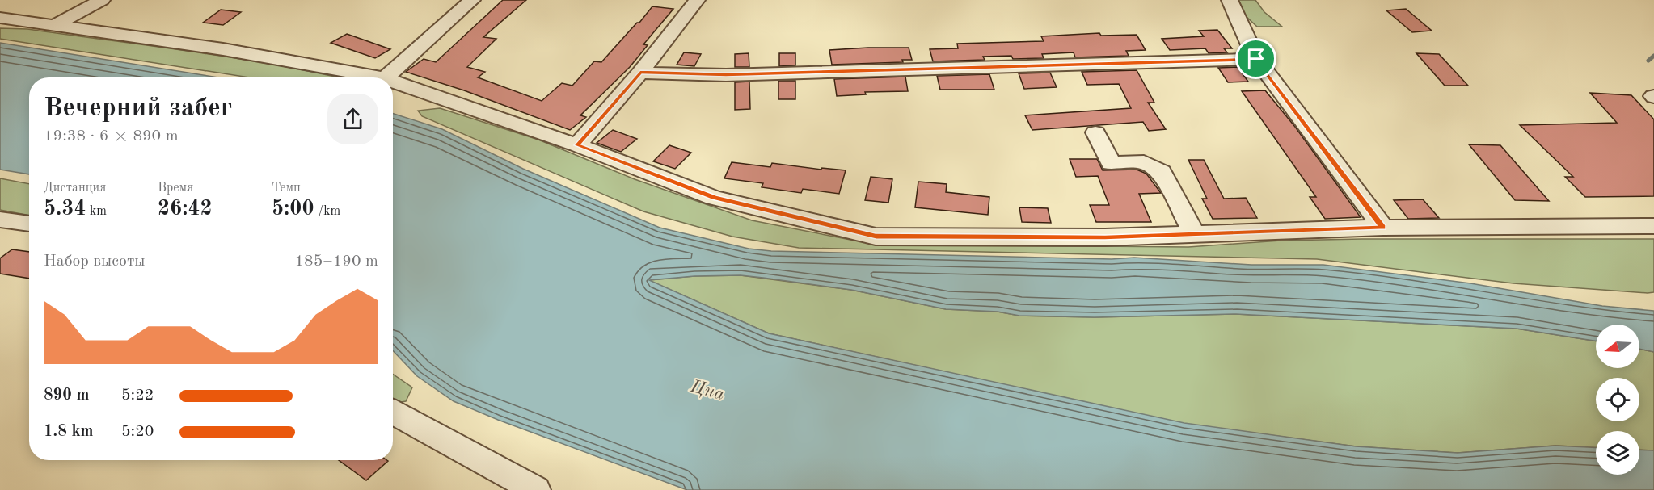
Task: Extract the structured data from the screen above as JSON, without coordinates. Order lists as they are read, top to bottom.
{
  "water": ["Цна"],
  "north": "left",
  "page": {
    "heading": ["Вечерний забег", "19:38 · 6 × 890 m"],
    "stats": [
      ["Дистанция", "5.34 km"],
      ["Время", "26:42"],
      ["Темп", "5:00 /km"]
    ],
    "chart": ["Набор высоты", "185–190 m"],
    "list": [
      {
        "name": "890 m",
        "note": "5:22"
      },
      {
        "name": "1.8 km",
        "note": "5:20"
      }
    ]
  }
}
